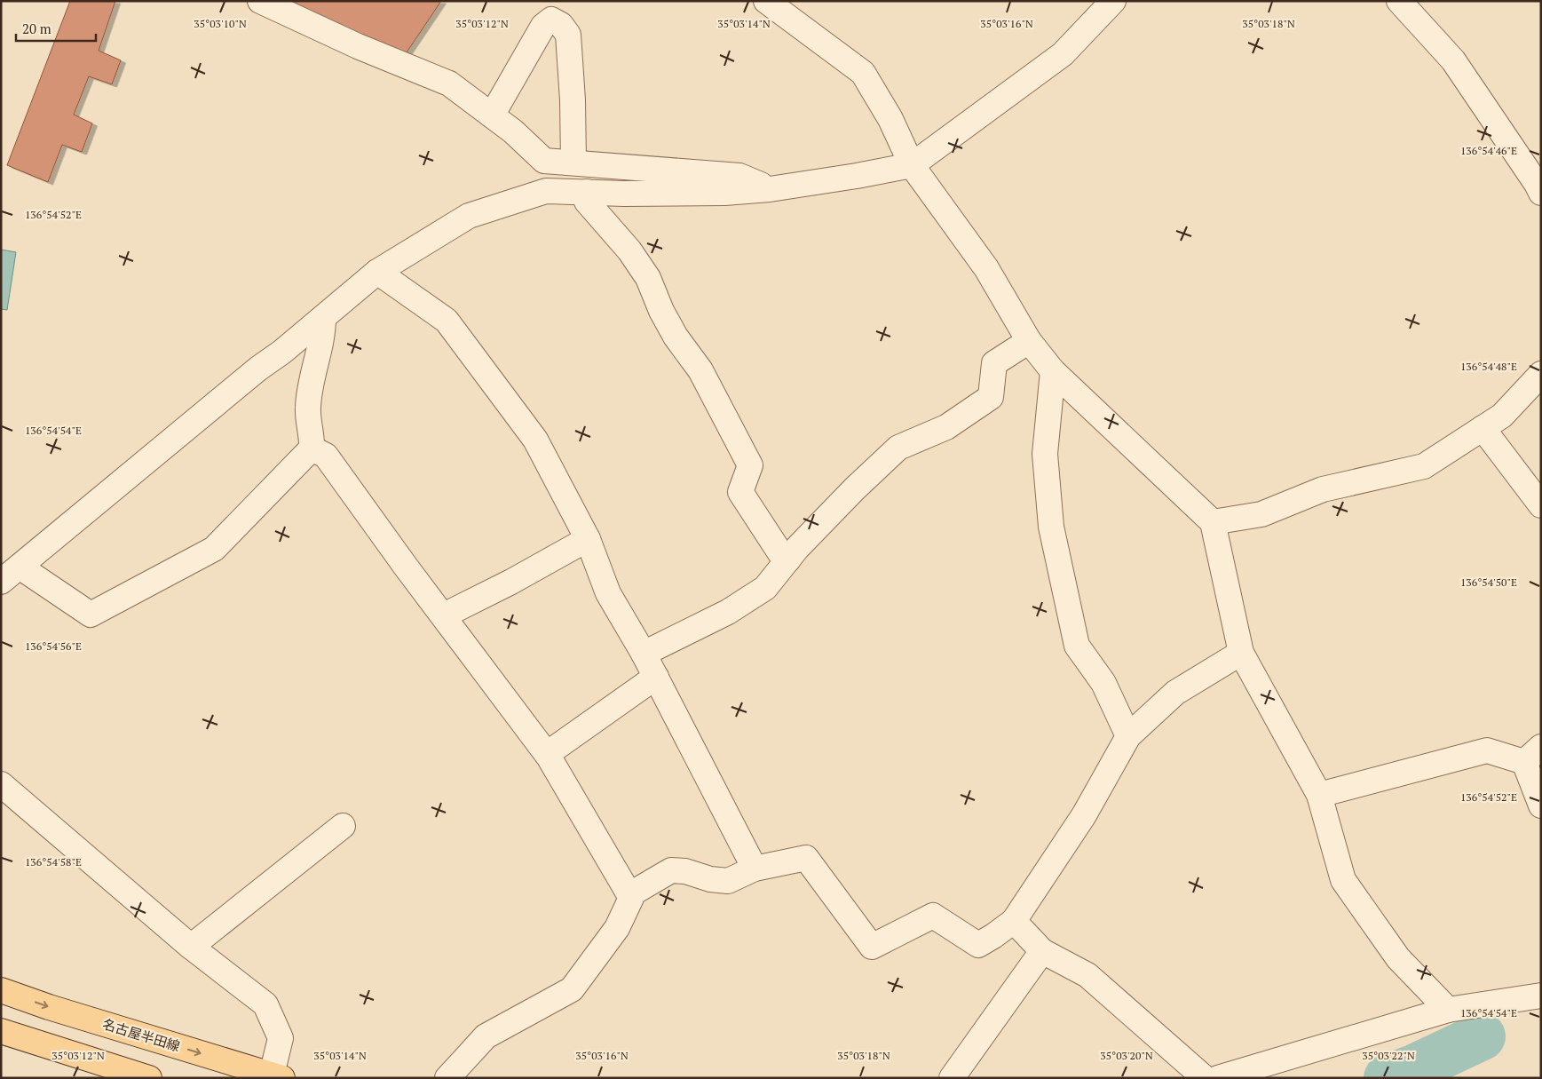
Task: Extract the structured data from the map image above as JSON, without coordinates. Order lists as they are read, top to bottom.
{
  "streets": {
    "main road": ["名古屋半田線"]
  },
  "scale_bar": "20 m",
  "coordinates": [
    "35°03'10\"N",
    "35°03'12\"N",
    "35°03'14\"N",
    "35°03'16\"N",
    "35°03'18\"N",
    "136°54'46\"E",
    "136°54'52\"E",
    "136°54'48\"E",
    "136°54'54\"E",
    "136°54'50\"E",
    "136°54'56\"E",
    "136°54'58\"E",
    "35°03'20\"N",
    "35°03'22\"N"
  ]
}
